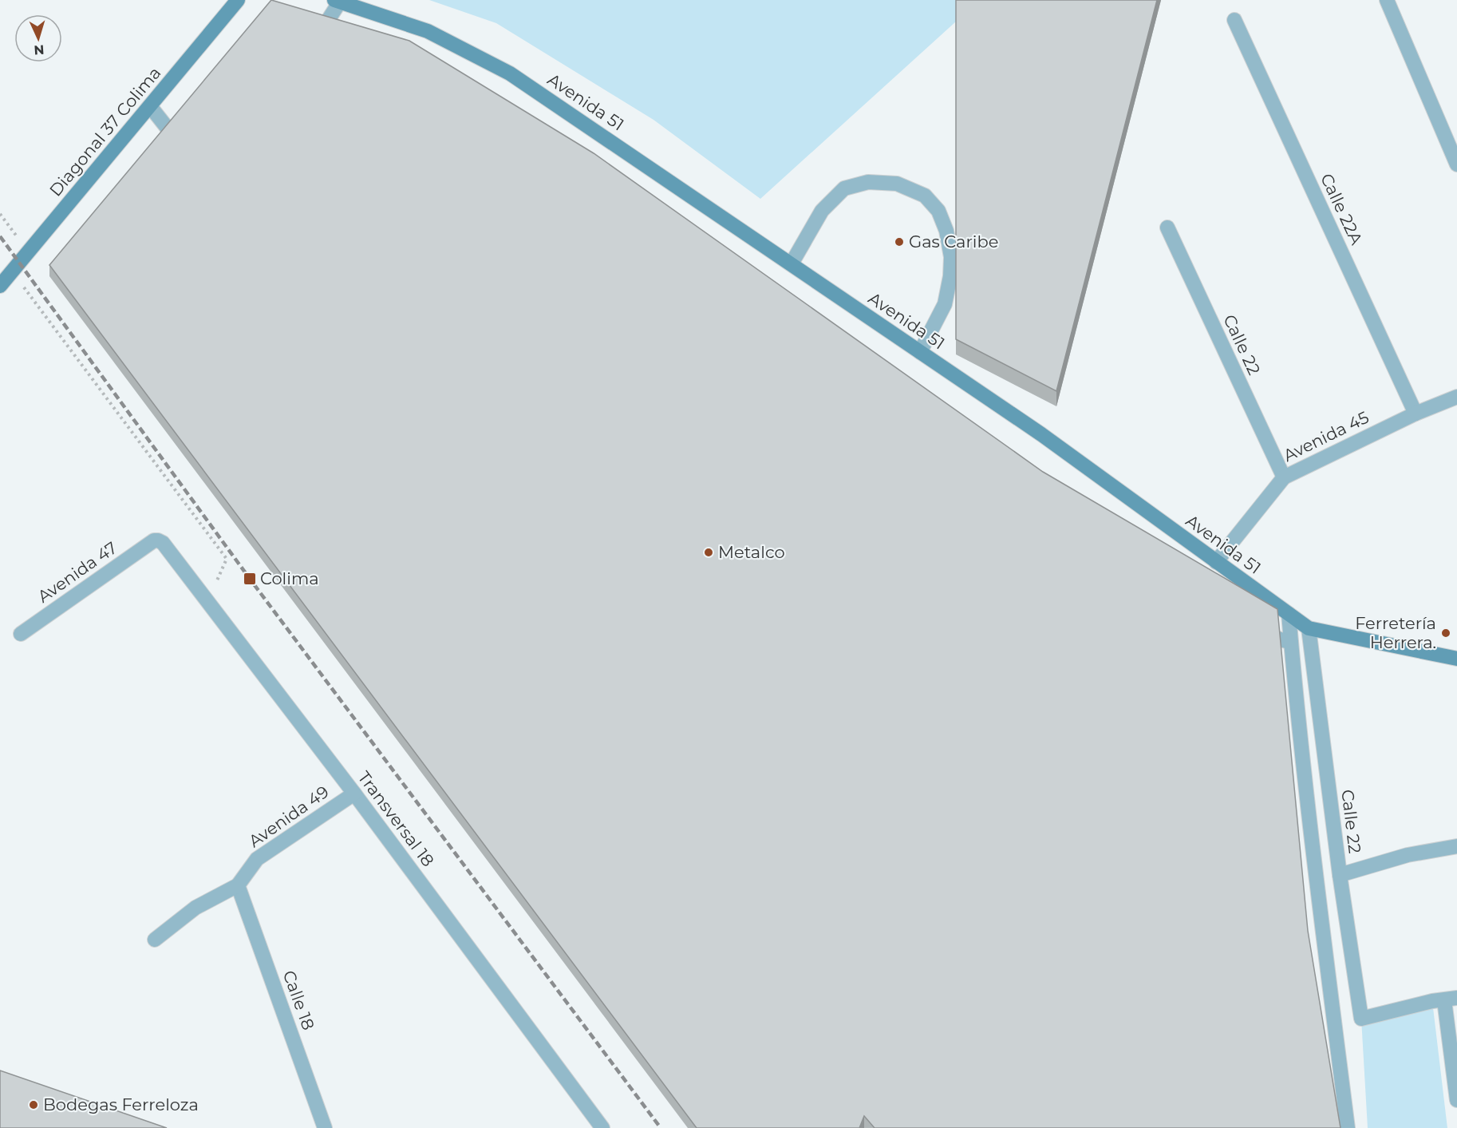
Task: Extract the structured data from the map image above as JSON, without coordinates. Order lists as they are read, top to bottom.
{
  "streets": {
    "street": [
      "Avenida 51",
      "Diagonal 37 Colima",
      "Calle 22A",
      "Calle 22",
      "Avenida 45",
      "Avenida 47",
      "Avenida 49",
      "Transversal 18",
      "Calle 18"
    ]
  },
  "crossings": [
    ["Avenida 51", "Calle 22"],
    ["Avenida 51", "Avenida 45"],
    ["Calle 22A", "Avenida 45"],
    ["Calle 22", "Avenida 45"],
    ["Avenida 47", "Transversal 18"],
    ["Avenida 49", "Transversal 18"],
    ["Avenida 49", "Calle 18"]
  ],
  "places": {
    "other": [
      "Gas Caribe",
      "Metalco",
      "Ferretería Herrera.",
      "Bodegas Ferreloza"
    ],
    "transit": ["Colima"]
  },
  "north": "bottom"
}
